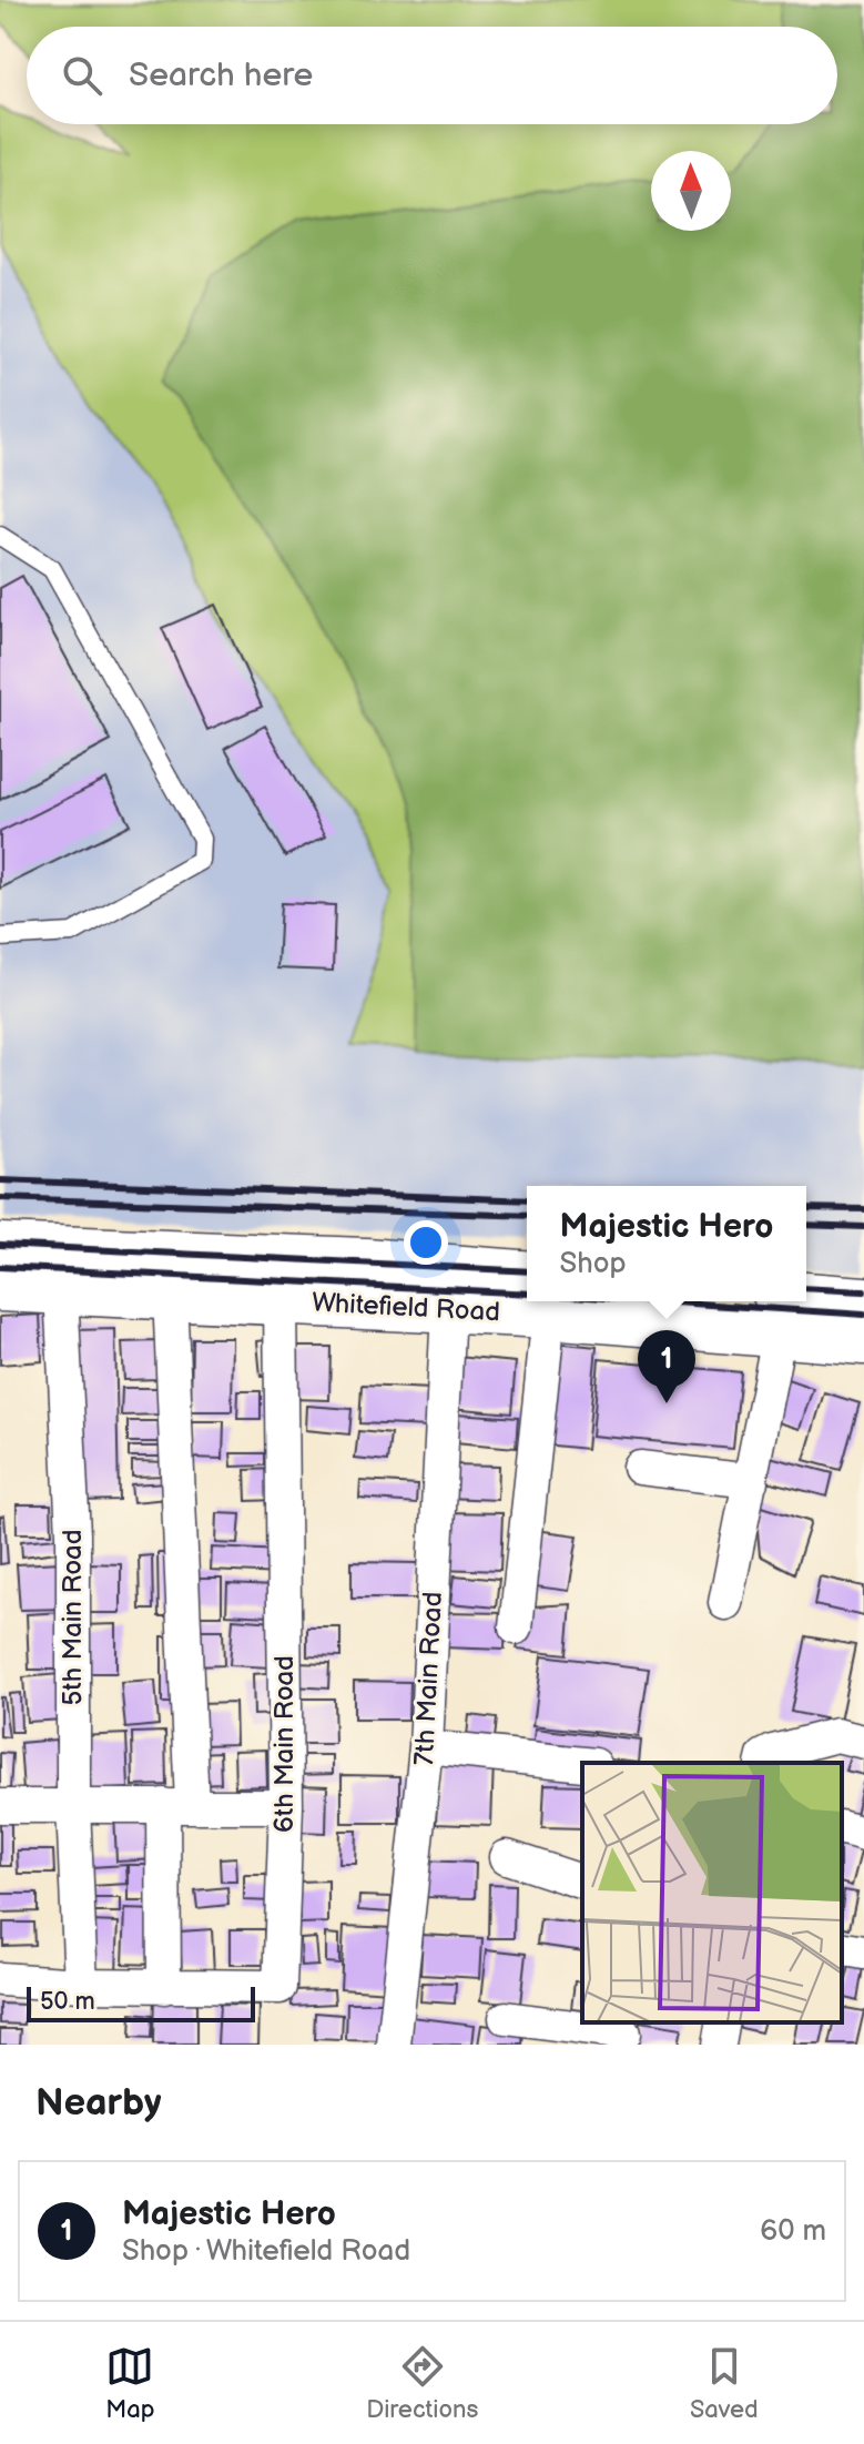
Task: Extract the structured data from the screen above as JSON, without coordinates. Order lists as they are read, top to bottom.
{
  "streets": {
    "main road": ["Whitefield Road"],
    "street": ["5th Main Road", "7th Main Road", "6th Main Road"]
  },
  "crossings": [
    ["Whitefield Road", "5th Main Road"],
    ["Whitefield Road", "7th Main Road"],
    ["Whitefield Road", "6th Main Road"],
    ["5th Main Road", "6th Main Road"]
  ],
  "scale_bar": "50 m",
  "north": "top",
  "page": {
    "search": "Search here",
    "popup": ["Majestic Hero", "Shop"],
    "pins": "1",
    "scale": "50 m",
    "heading": "Nearby",
    "list": [
      {
        "mark": "1",
        "name": "Majestic Hero",
        "note": "Shop · Whitefield Road",
        "value": "60 m"
      }
    ],
    "nav": ["Map", "Directions", "Saved"]
  }
}
